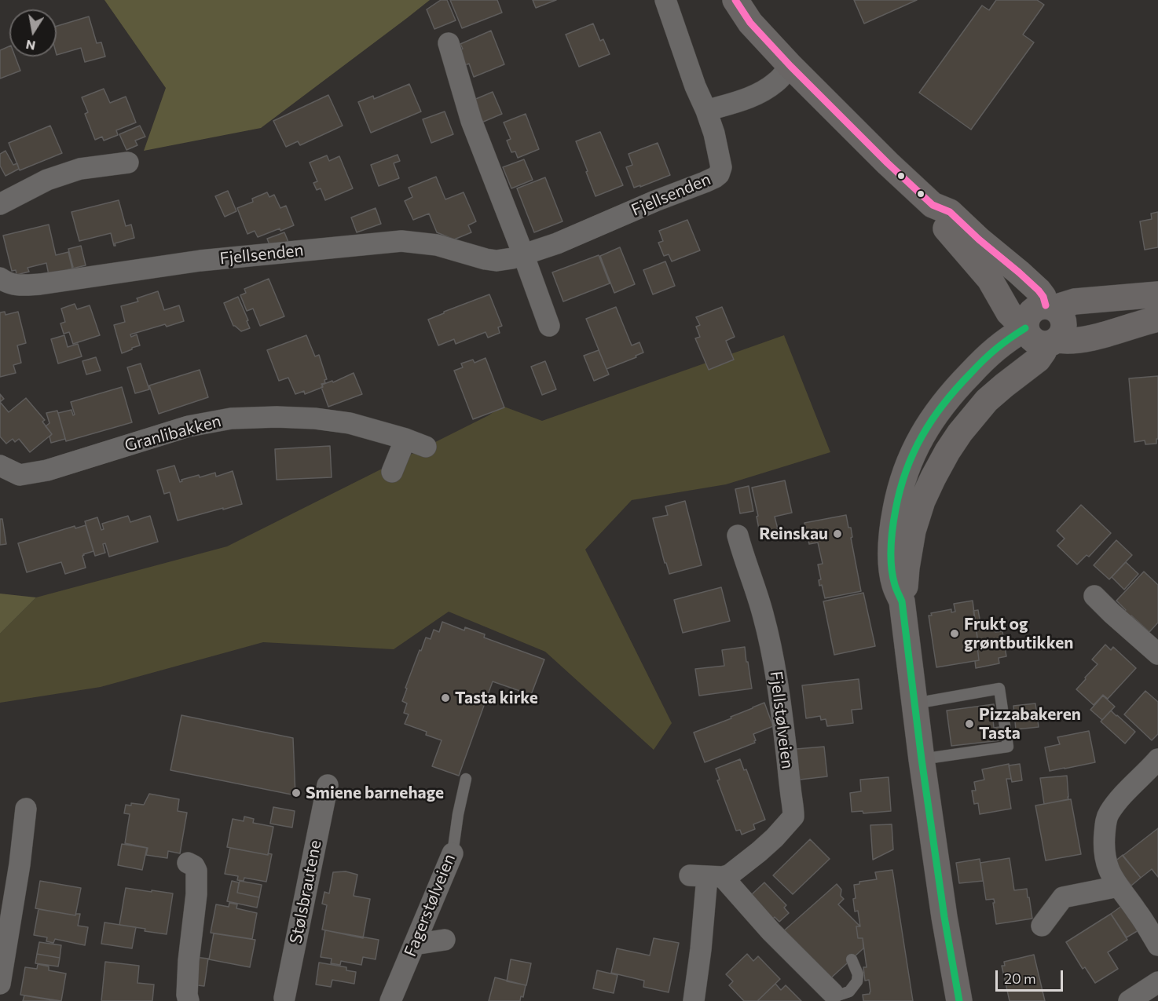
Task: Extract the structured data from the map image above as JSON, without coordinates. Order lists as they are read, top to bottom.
{
  "streets": {
    "street": [
      "Fjellsenden",
      "Granlibakken",
      "Fjellstølveien",
      "Stølsbrautene",
      "Fagerstølveien"
    ]
  },
  "places": [
    "Reinskau",
    "Frukt og grøntbutikken",
    "Tasta kirke",
    "Pizzabakeren Tasta",
    "Smiene barnehage"
  ],
  "scale_bar": "20 m",
  "north": "bottom"
}
